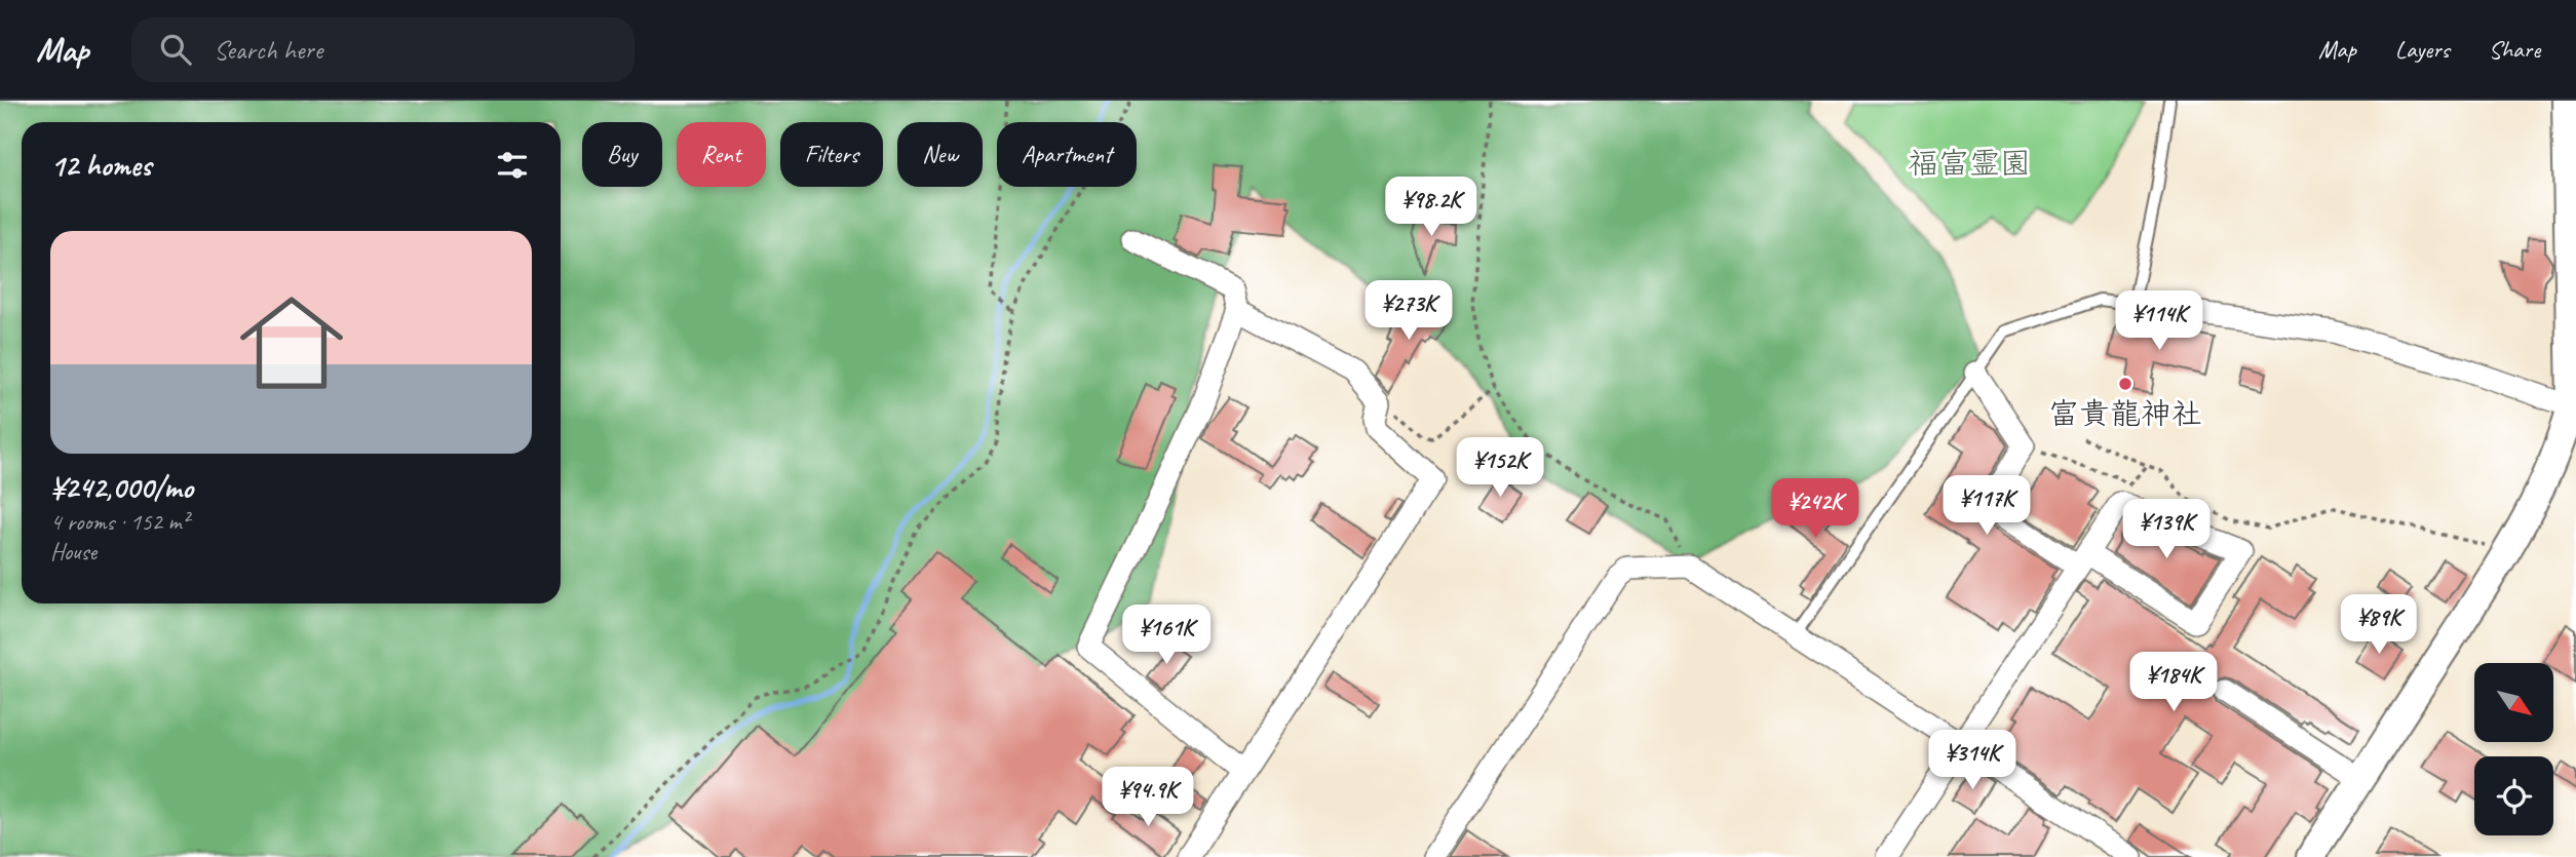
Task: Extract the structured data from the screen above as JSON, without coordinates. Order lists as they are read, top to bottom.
{
  "parks": ["福富霊園"],
  "places": ["富貴龍神社"],
  "north": "bottom right",
  "page": {
    "header": "Map",
    "search": "Search here",
    "nav": ["Map", "Layers", "Share"],
    "chip": [
      "Buy",
      "Rent",
      "Filters",
      "New",
      "Apartment"
    ],
    "heading": "12 homes",
    "price": [
      "¥98.2K",
      "¥273K",
      "¥114K",
      "¥152K",
      "¥117K",
      "¥242K",
      "¥139K",
      "¥89K",
      "¥161K",
      "¥184K",
      "¥314K",
      "¥94.9K"
    ],
    "list": [
      {
        "name": "¥242,000/mo",
        "note": "4 rooms · 152 m² · House"
      }
    ]
  }
}
